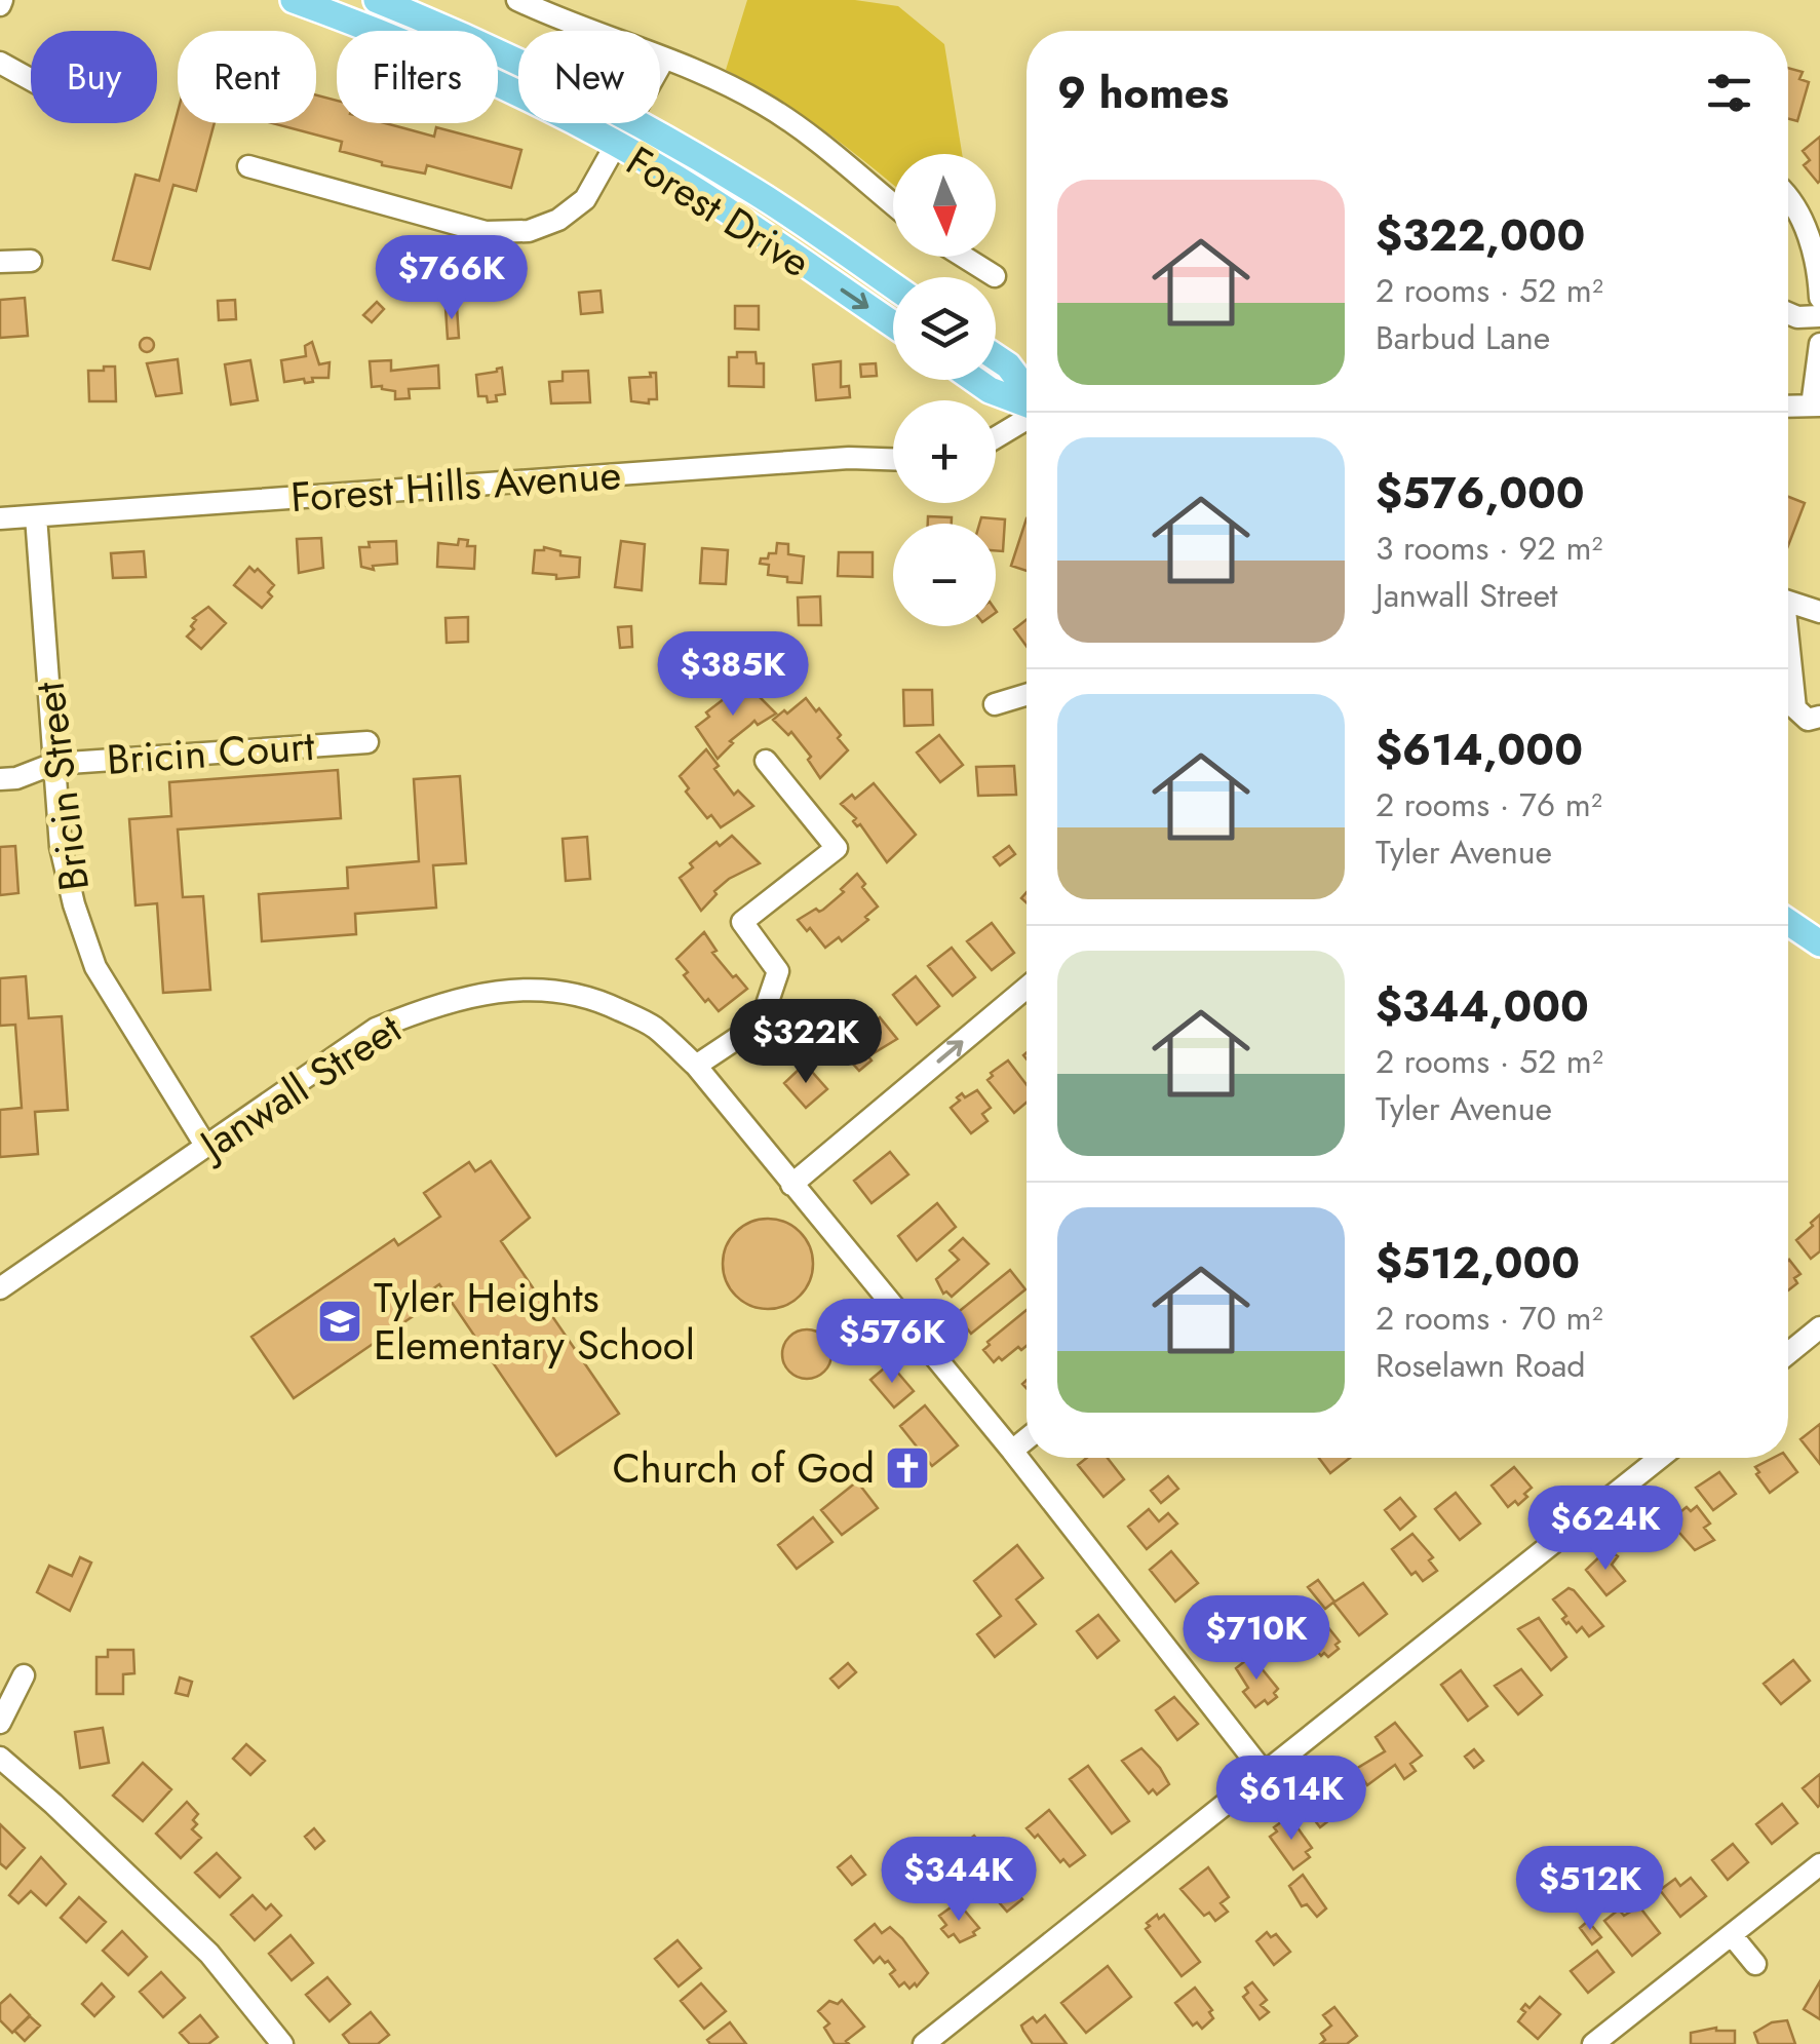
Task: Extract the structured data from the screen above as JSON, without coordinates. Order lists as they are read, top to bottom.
{
  "streets": {
    "main road": ["Forest Drive"],
    "street": [
      "Forest Hills Avenue",
      "Bricin Court",
      "Bricin Street",
      "Janwall Street"
    ]
  },
  "crossings": [
    ["Forest Hills Avenue", "Bricin Street"],
    ["Bricin Court", "Bricin Street"],
    ["Bricin Street", "Janwall Street"]
  ],
  "places": {
    "school or university": ["Tyler Heights Elementary School"],
    "church": ["Church of God"]
  },
  "north": "bottom",
  "page": {
    "chip": [
      "Buy",
      "Rent",
      "Filters",
      "New"
    ],
    "heading": "9 homes",
    "map_buttons": ["+", "−"],
    "list": [
      {
        "name": "$322,000",
        "note": "2 rooms · 52 m² · Barbud Lane"
      },
      {
        "name": "$576,000",
        "note": "3 rooms · 92 m² · Janwall Street"
      },
      {
        "name": "$614,000",
        "note": "2 rooms · 76 m² · Tyler Avenue"
      },
      {
        "name": "$344,000",
        "note": "2 rooms · 52 m² · Tyler Avenue"
      },
      {
        "name": "$512,000",
        "note": "2 rooms · 70 m² · Roselawn Road"
      }
    ],
    "price": [
      "$766K",
      "$385K",
      "$322K",
      "$576K",
      "$624K",
      "$710K",
      "$614K",
      "$344K",
      "$512K"
    ]
  }
}
